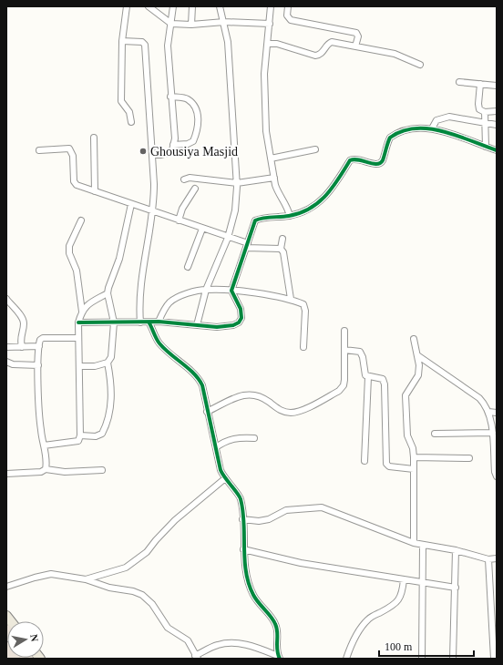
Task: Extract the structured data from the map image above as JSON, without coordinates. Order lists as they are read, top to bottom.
{
  "places": ["Ghousiya Masjid"],
  "scale_bar": "100 m",
  "north": "right"
}
